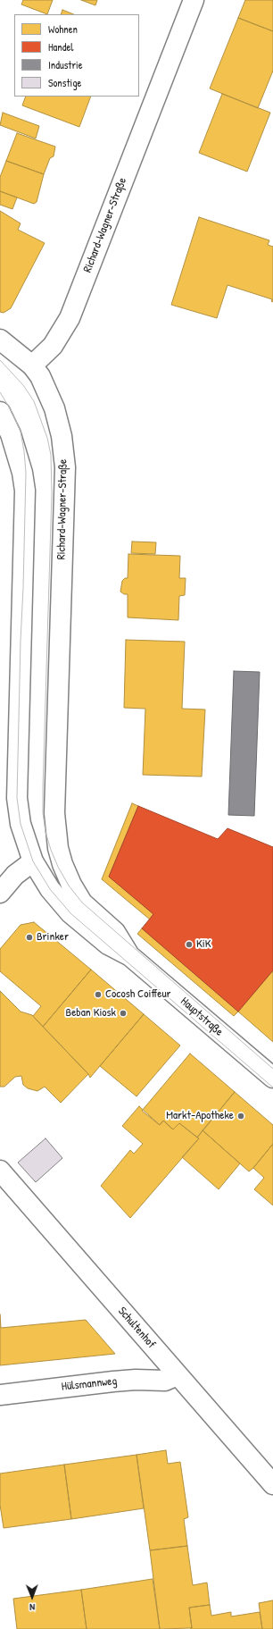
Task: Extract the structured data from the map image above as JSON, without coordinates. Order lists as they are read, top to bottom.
{
  "streets": {
    "street": [
      "Richard-Wagner-Straße",
      "Hauptstraße",
      "Schultenhof",
      "Hülsmannweg"
    ]
  },
  "crossings": [
    ["Richard-Wagner-Straße", "Hauptstraße"],
    ["Schultenhof", "Hülsmannweg"]
  ],
  "places": [
    "Brinker",
    "KiK",
    "Cocosh Coiffeur",
    "Beban Kiosk",
    "Markt-Apotheke"
  ],
  "legend": [
    "Wohnen",
    "Handel",
    "Industrie",
    "Sonstige"
  ],
  "north": "bottom"
}
